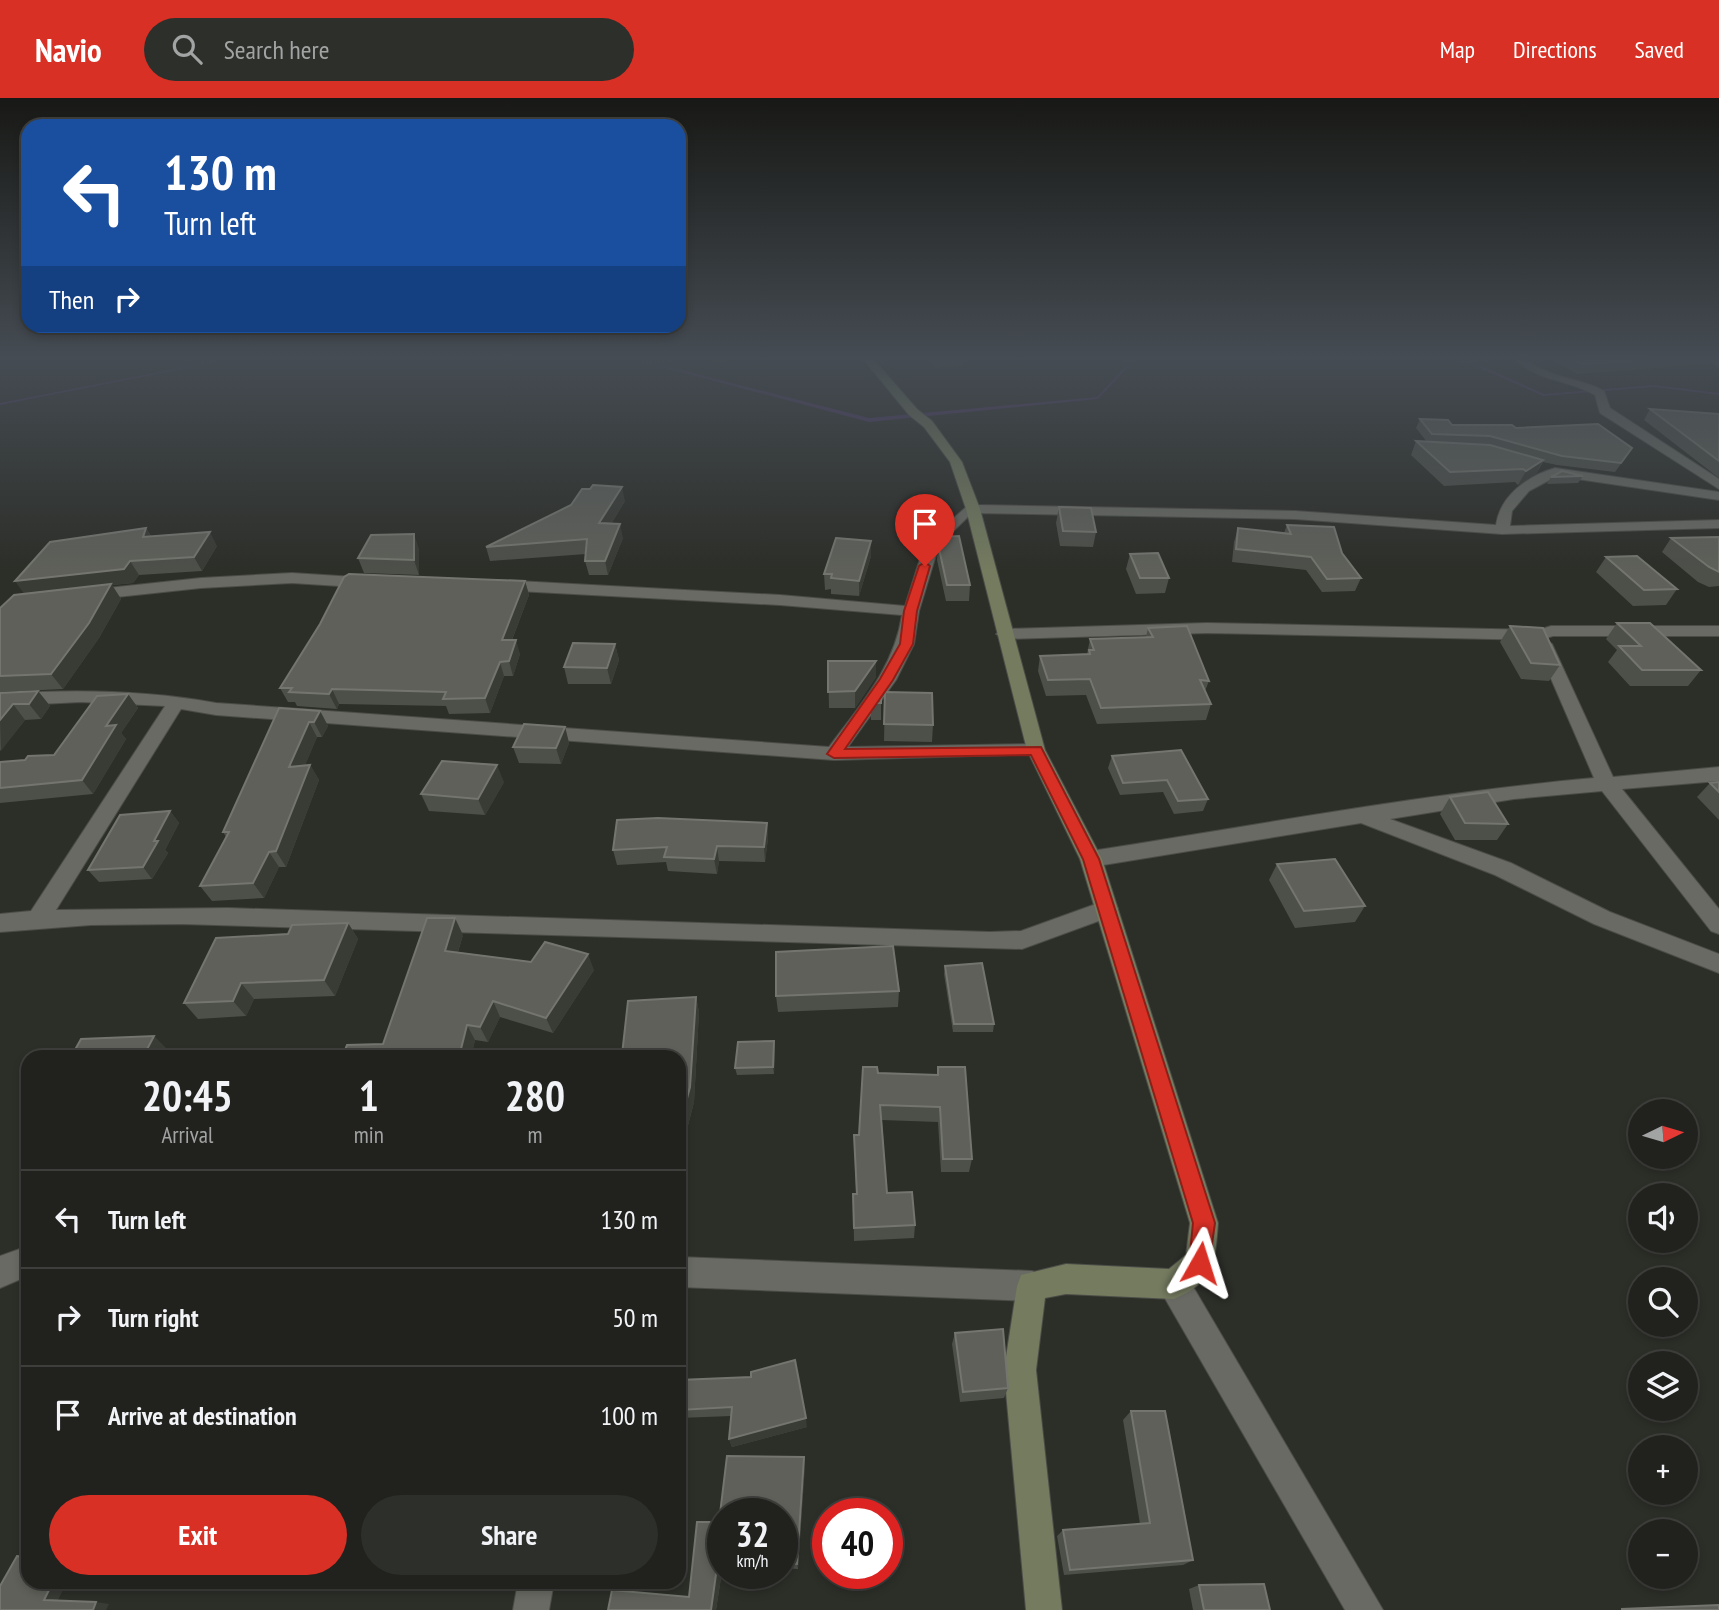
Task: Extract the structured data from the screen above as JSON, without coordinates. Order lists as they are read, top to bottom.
{
  "north": "right",
  "page": {
    "header": "Navio",
    "search": "Search here",
    "nav": ["Map", "Directions", "Saved"],
    "turn": ["130 m", "Turn left"],
    "then": "Then",
    "eta": [
      "20:45",
      "Arrival",
      "1",
      "min",
      "280",
      "m"
    ],
    "map_buttons": ["+", "−"],
    "list": [
      {
        "name": "Turn left",
        "value": "130 m"
      },
      {
        "name": "Turn right",
        "value": "50 m"
      },
      {
        "name": "Arrive at destination",
        "value": "100 m"
      }
    ],
    "buttons": ["Exit", "Share"],
    "speed": "32 km/h",
    "limit": "40"
  }
}
